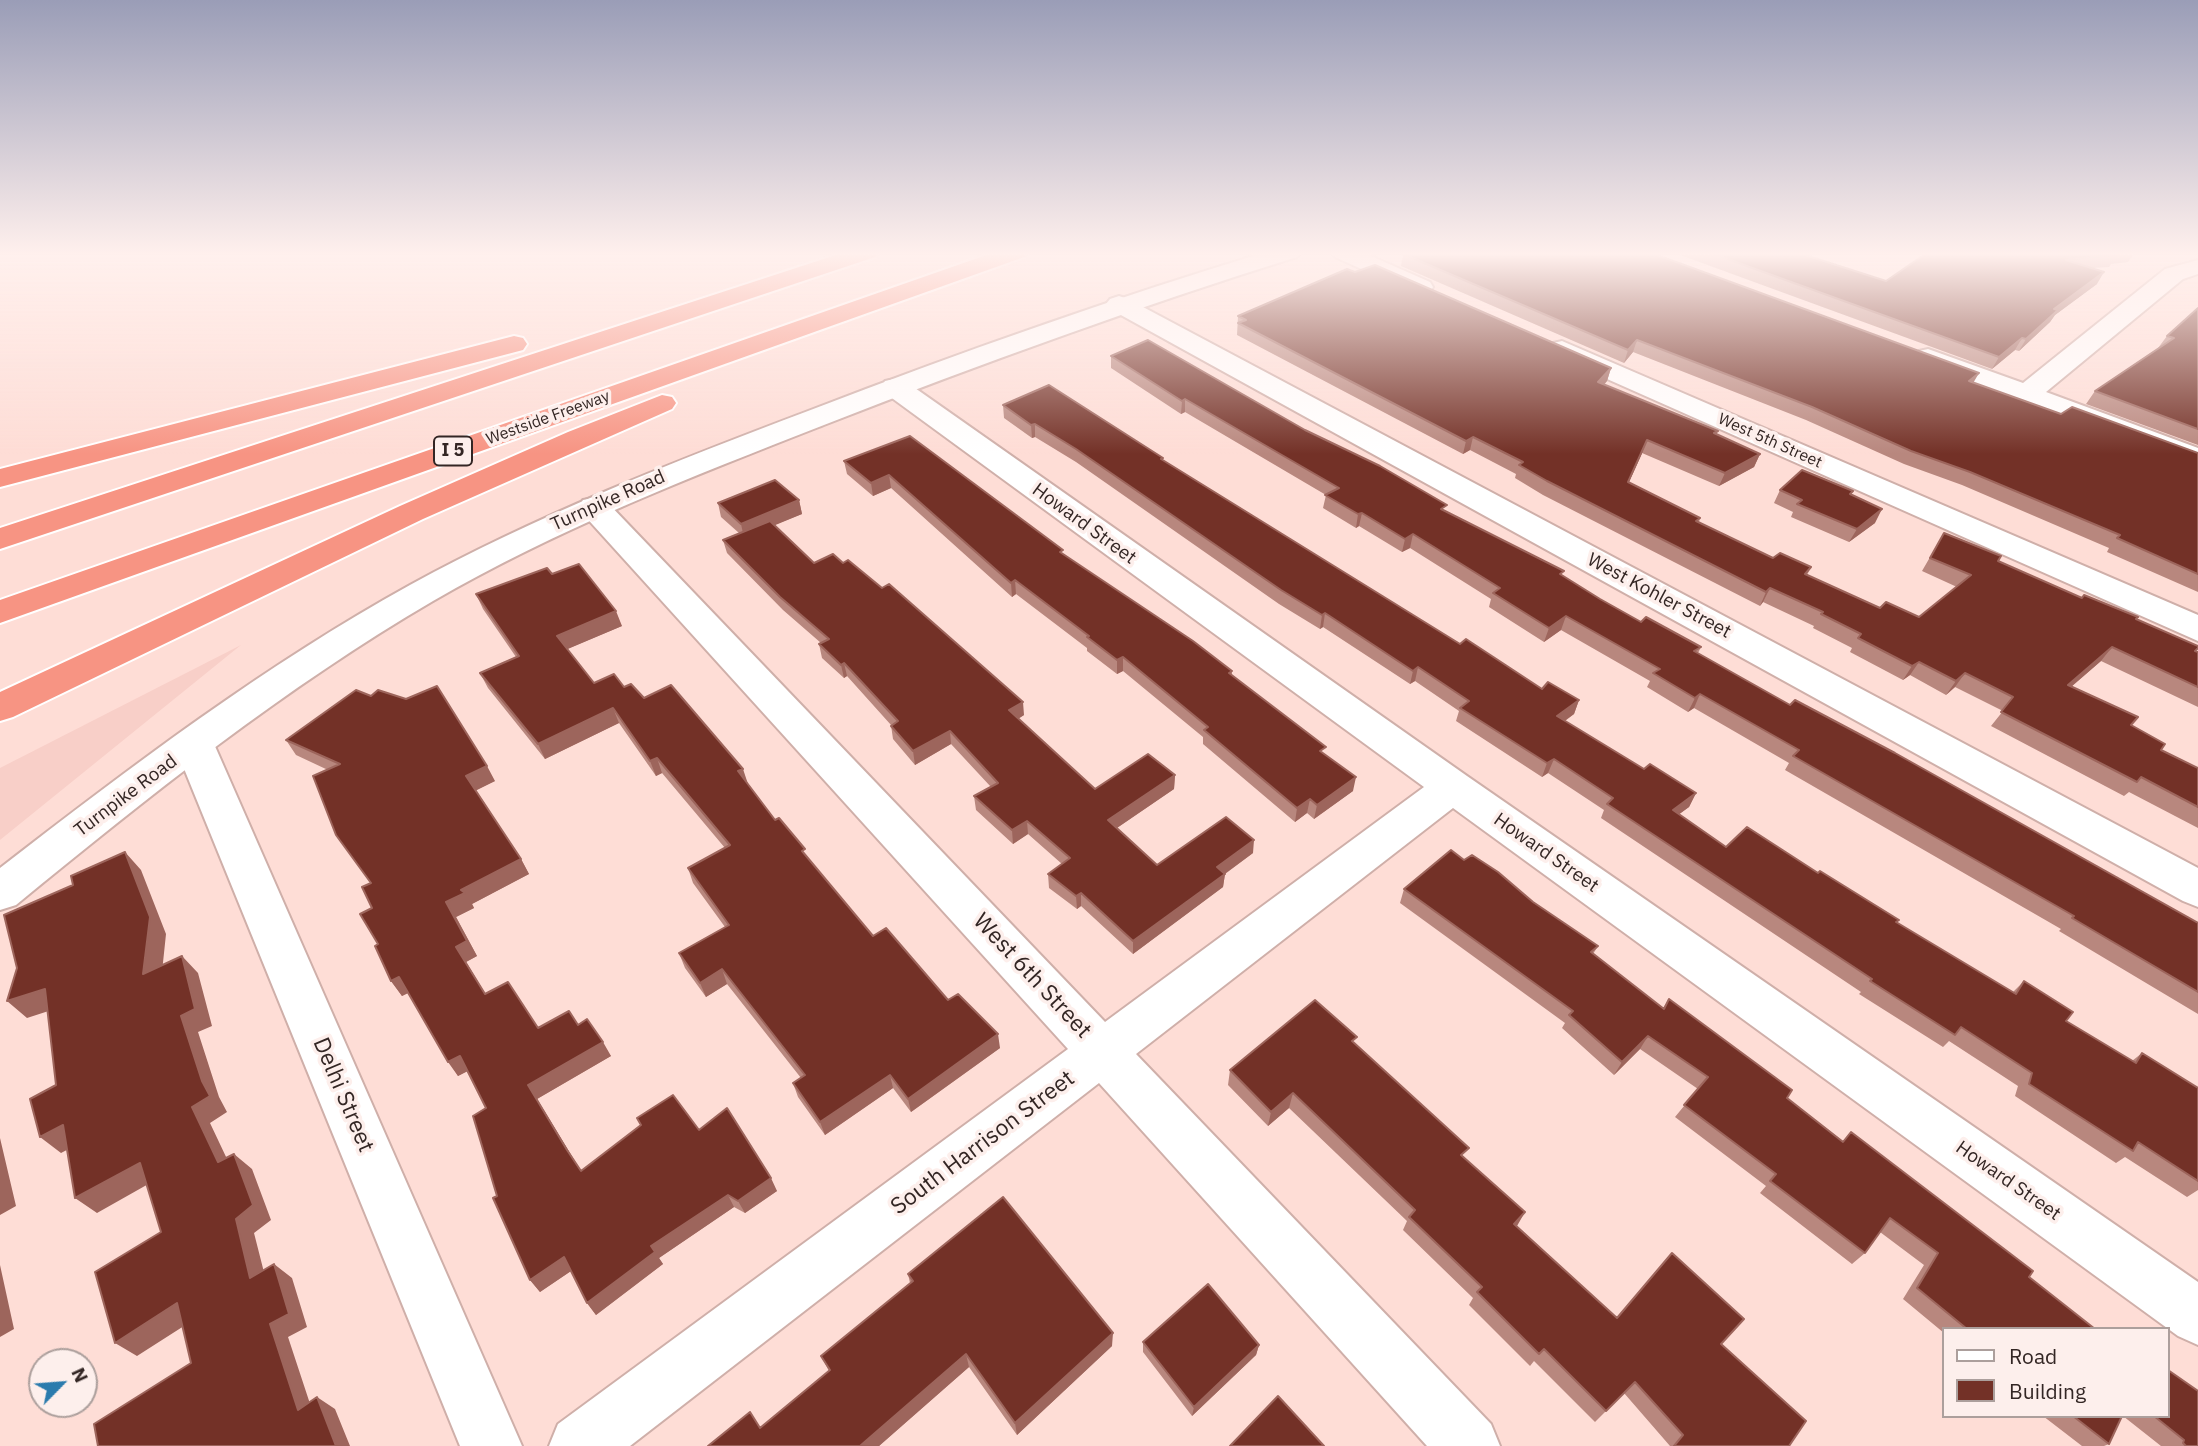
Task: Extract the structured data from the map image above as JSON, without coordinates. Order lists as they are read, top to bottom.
{
  "streets": {
    "highway": ["Westside Freeway", "I 5"],
    "street": [
      "West 5th Street",
      "Turnpike Road",
      "Howard Street",
      "West Kohler Street",
      "West 6th Street",
      "Delhi Street",
      "South Harrison Street"
    ]
  },
  "crossings": [
    ["Turnpike Road", "Howard Street"],
    ["Turnpike Road", "West 6th Street"],
    ["Turnpike Road", "Delhi Street"],
    ["Howard Street", "South Harrison Street"],
    ["West 6th Street", "South Harrison Street"]
  ],
  "legend": ["Road", "Building"],
  "north": "top right"
}
